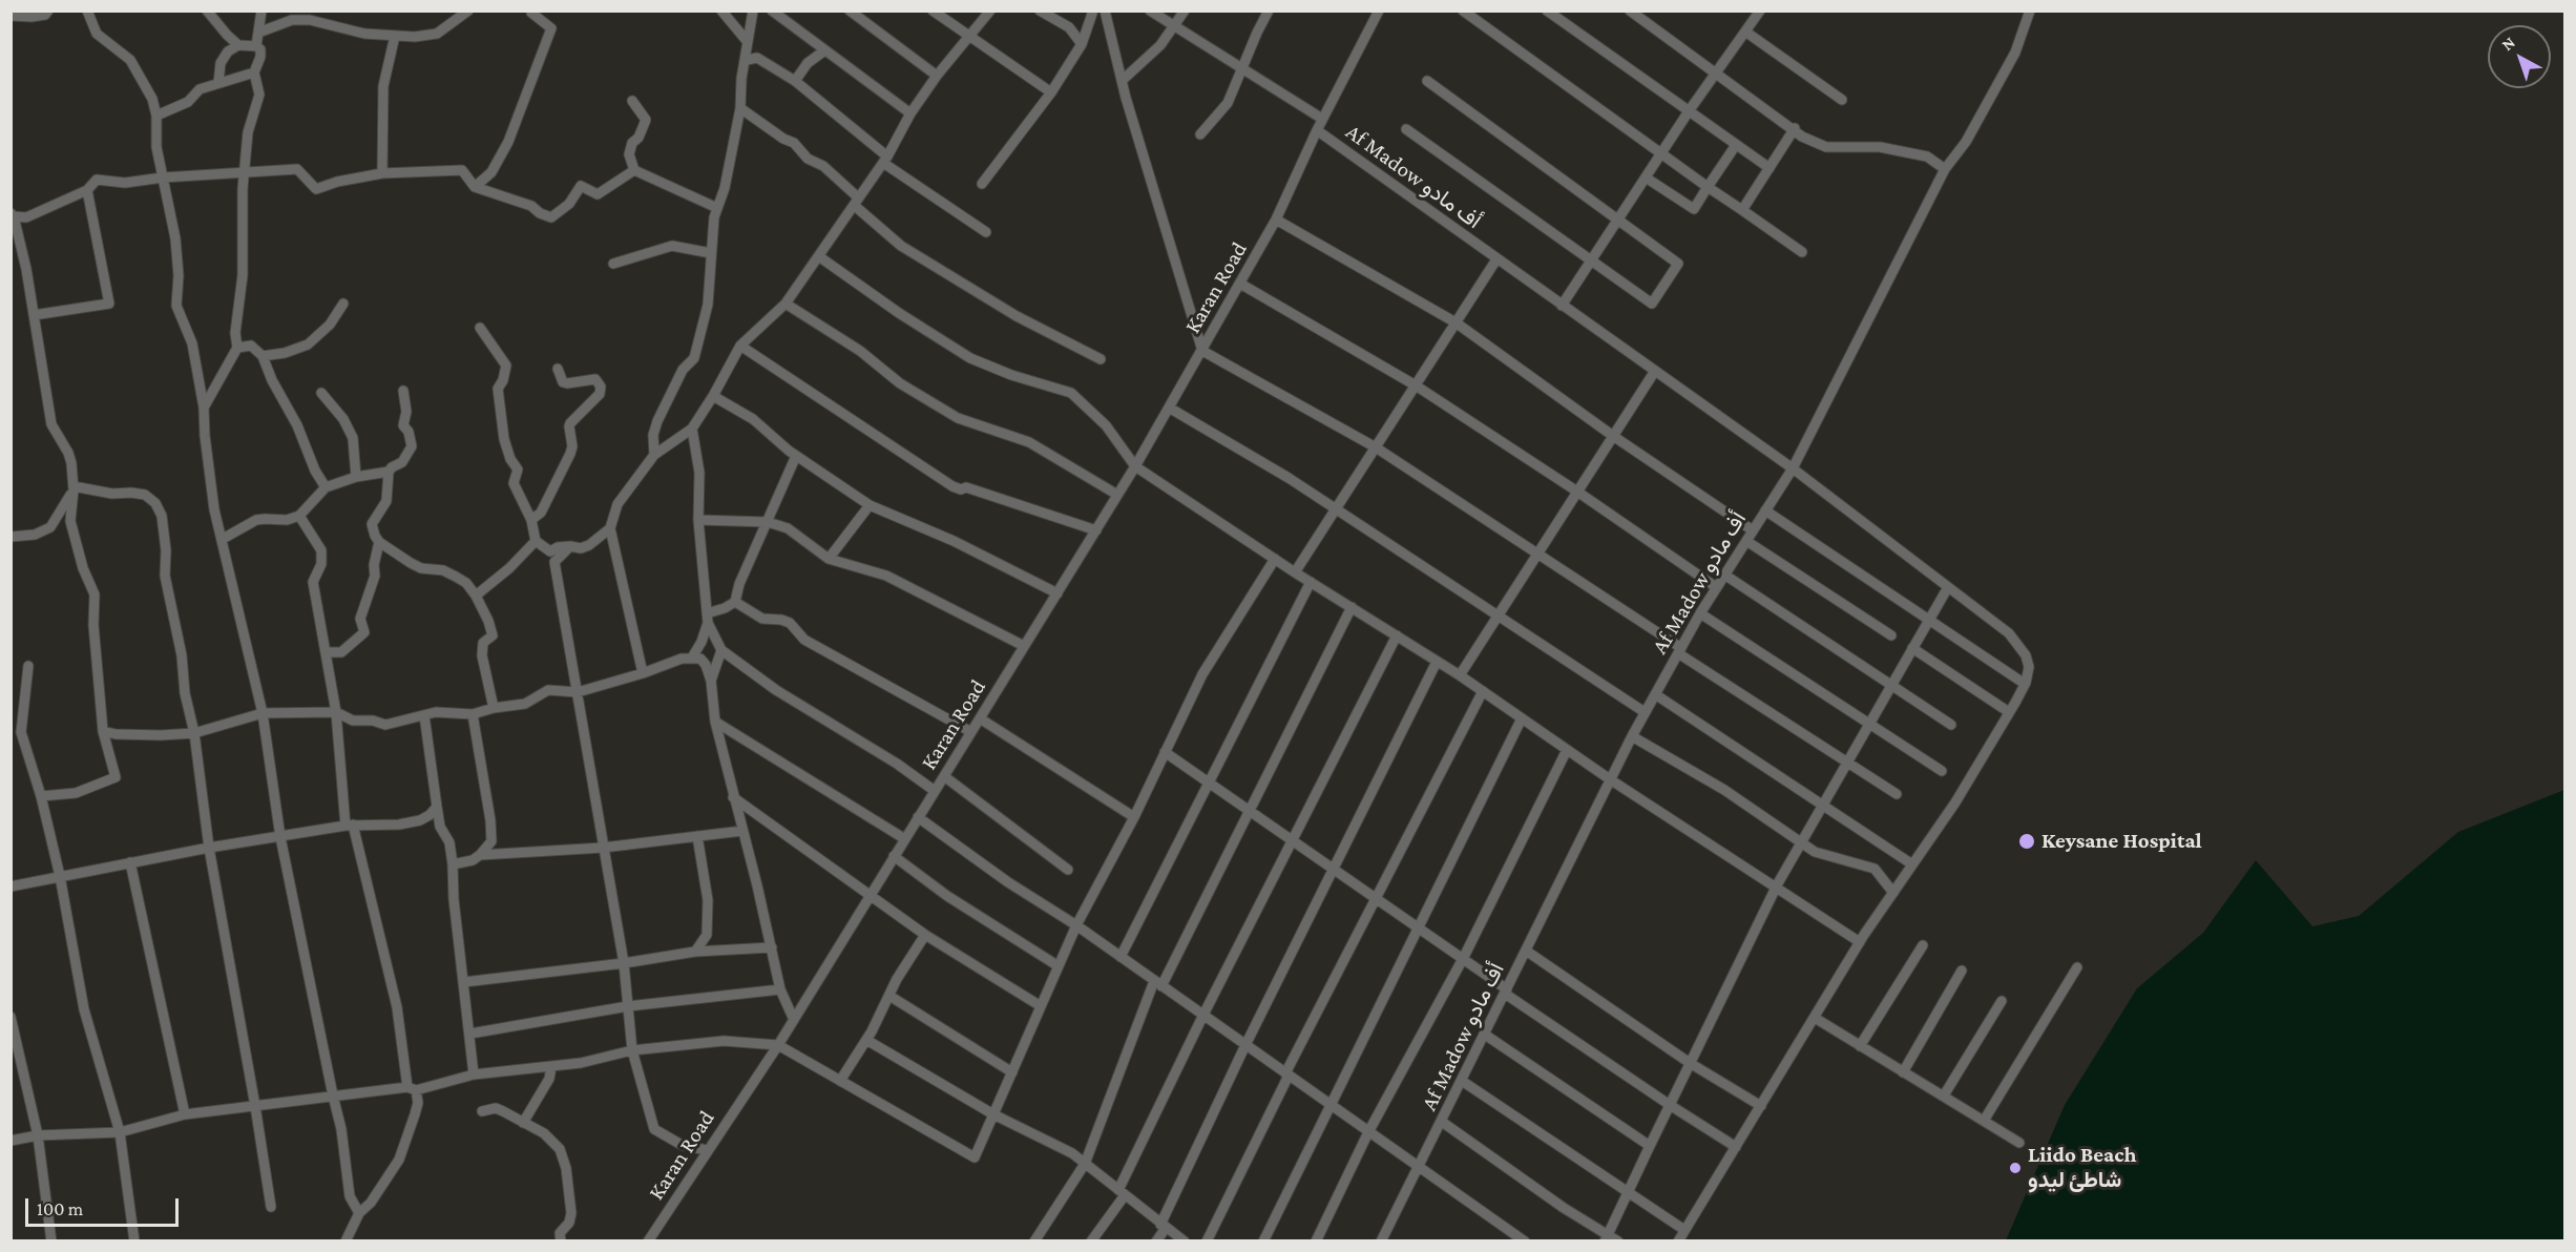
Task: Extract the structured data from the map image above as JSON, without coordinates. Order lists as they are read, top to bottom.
{
  "streets": {
    "street": ["Af Madow أف مادو", "Karan Road"]
  },
  "crossings": [
    ["Af Madow أف مادو", "Karan Road"]
  ],
  "places": ["Keysane Hospital", "Liido Beach شاطئ ليدو"],
  "scale_bar": "100 m",
  "north": "top left"
}
